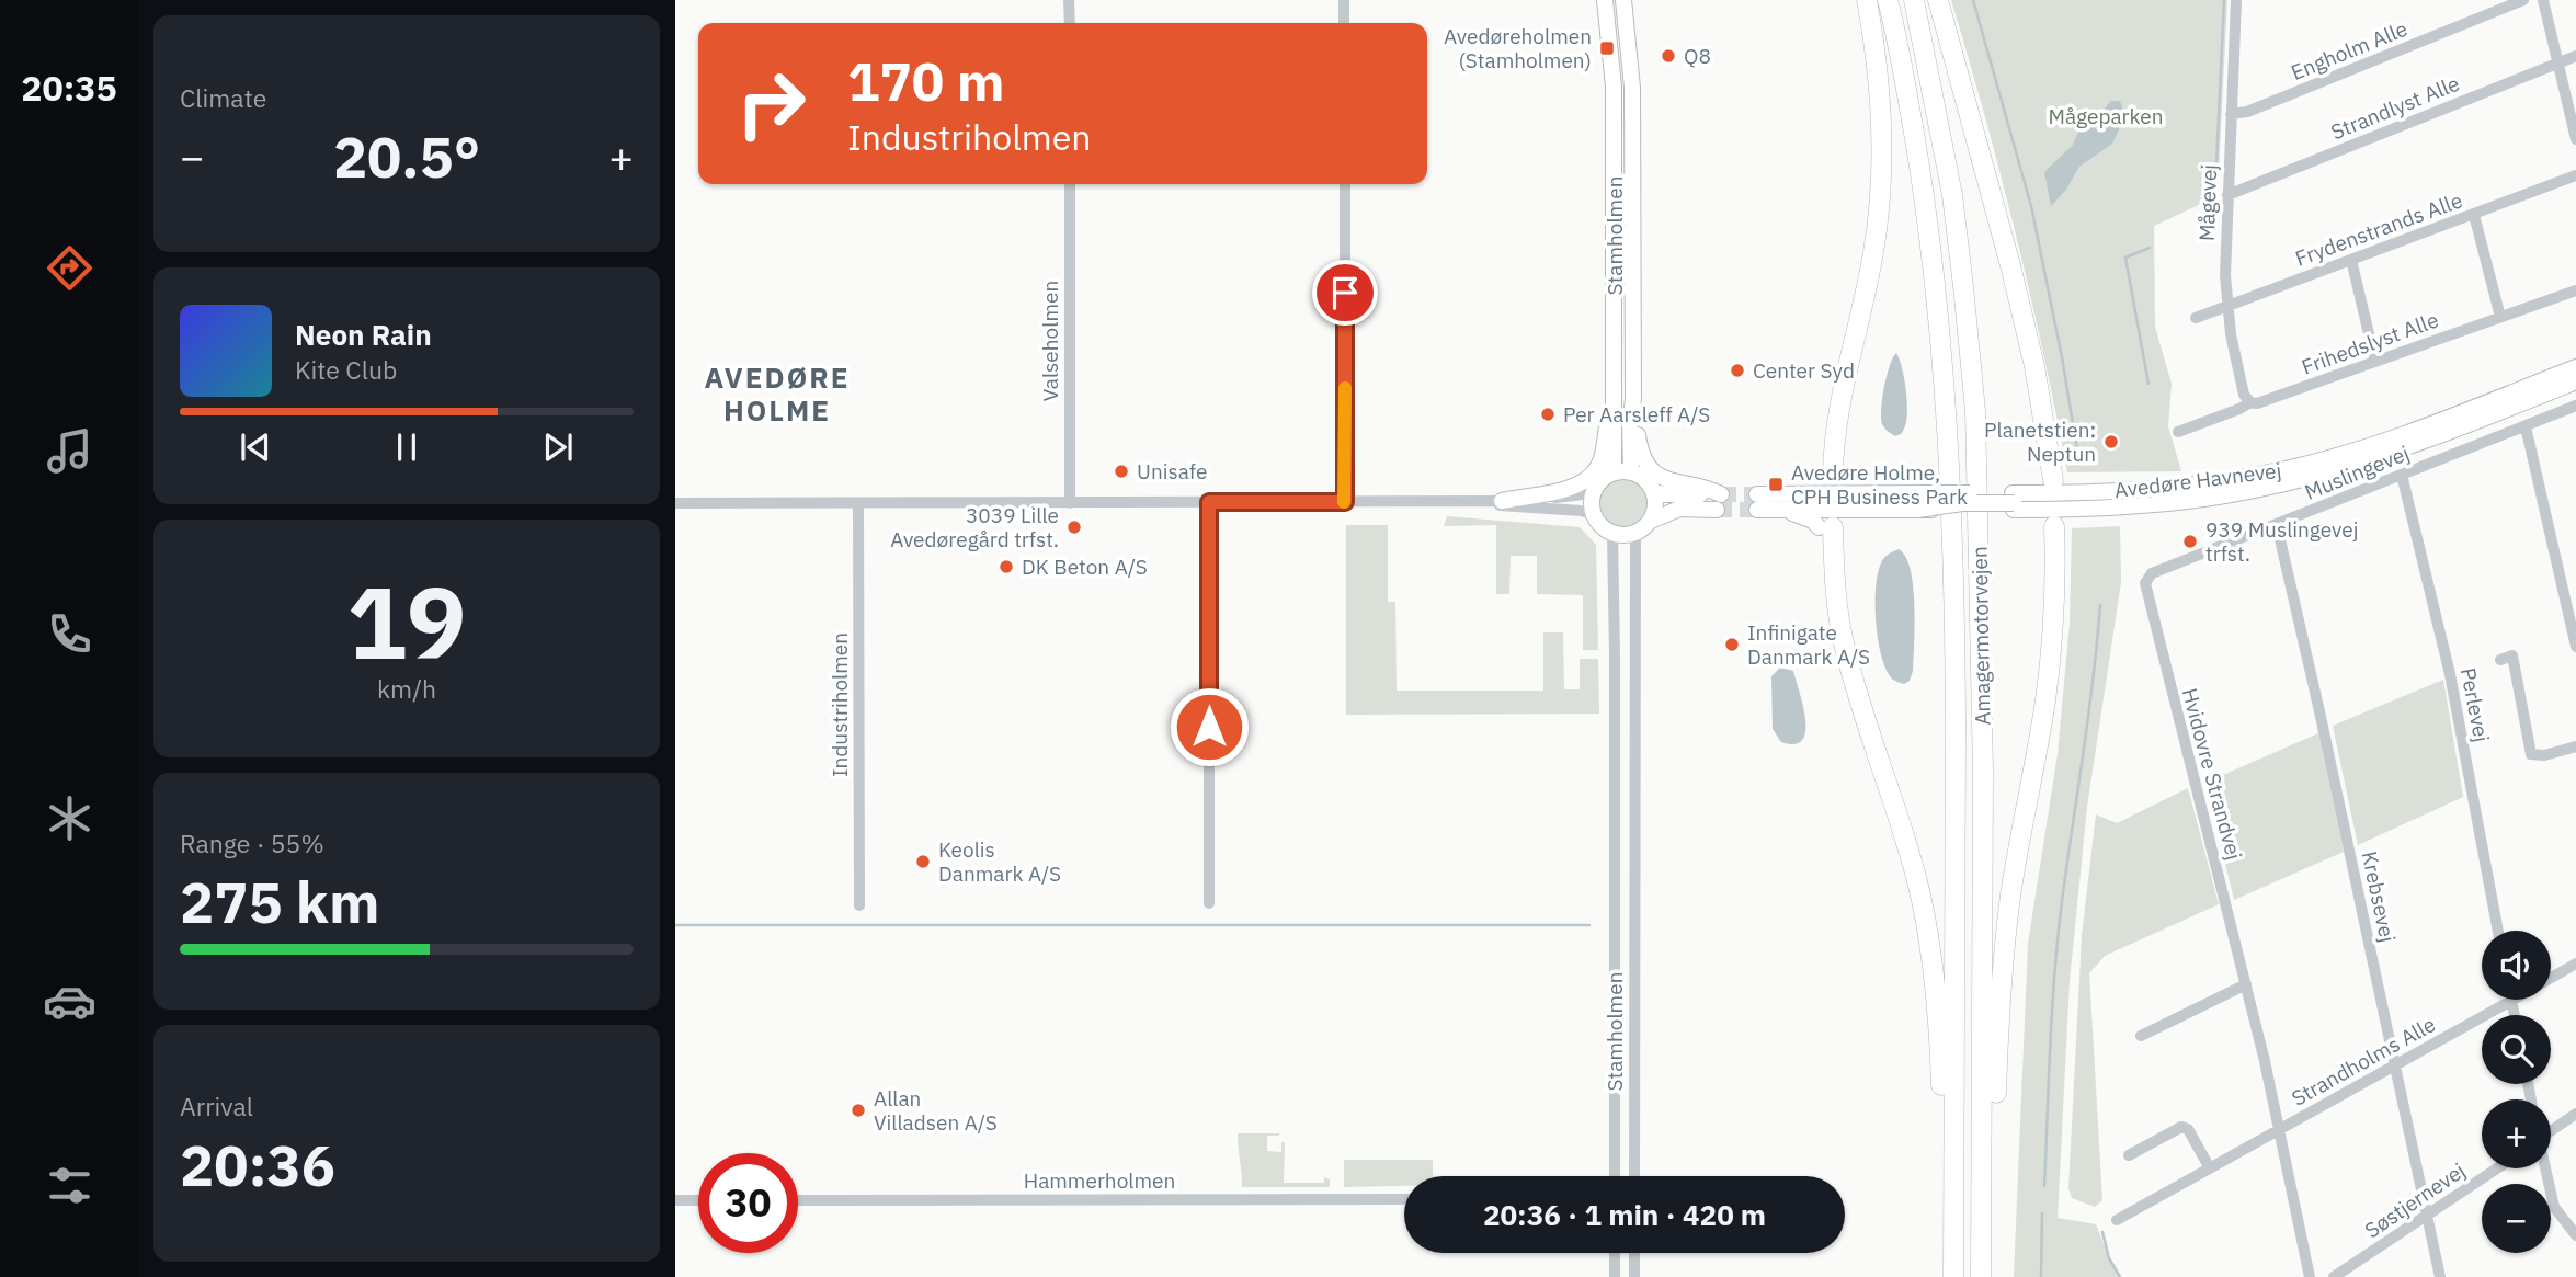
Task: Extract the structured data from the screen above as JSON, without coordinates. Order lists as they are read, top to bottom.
{
  "streets": {
    "highway": ["Amagermotorvejen"],
    "street": [
      "Engholm Alle",
      "Strandlyst Alle",
      "Mågevej",
      "Frydenstrands Alle",
      "Stamholmen",
      "Valseholmen",
      "Frihedslyst Alle",
      "Muslingevej",
      "Avedøre Havnevej",
      "Industriholmen",
      "Perlevej",
      "Hvidovre Strandvej",
      "Krebsevej",
      "Strandholms Alle",
      "Hammerholmen",
      "Søstjernevej"
    ]
  },
  "crossings": [
    ["Engholm Alle", "Mågevej"],
    ["Strandlyst Alle", "Mågevej"],
    ["Mågevej", "Frydenstrands Alle"],
    ["Mågevej", "Frihedslyst Alle"],
    ["Muslingevej", "Perlevej"],
    ["Muslingevej", "Hvidovre Strandvej"],
    ["Muslingevej", "Krebsevej"],
    ["Hvidovre Strandvej", "Strandholms Alle"],
    ["Krebsevej", "Strandholms Alle"],
    ["Krebsevej", "Søstjernevej"]
  ],
  "districts": ["AVEDØRE HOLME"],
  "parks": ["Mågeparken"],
  "places": {
    "transit": ["Avedøreholmen (Stamholmen)", "Avedøre Holme, CPH Business Park"],
    "other": [
      "Q8",
      "Center Syd",
      "Per Aarsleff A/S",
      "Planetstien: Neptun",
      "Unisafe",
      "3039 Lille Avedøregård trfst.",
      "939 Muslingevej trfst.",
      "DK Beton A/S",
      "Infinigate Danmark A/S",
      "Keolis Danmark A/S",
      "Allan Villadsen A/S"
    ]
  },
  "page": {
    "tabs": "20:35",
    "tile": [
      "Climate",
      ["19", "km/h"],
      ["Range · 55%", "275 km"],
      ["Arrival", "20:36"]
    ],
    "turn": ["170 m", "Industriholmen"],
    "heat": ["−", "20.5°", "+"],
    "song": ["Neon Rain", "Kite Club"],
    "map_buttons": ["+", "−"],
    "limit": "30",
    "trip": "20:36 · 1 min · 420 m"
  }
}
